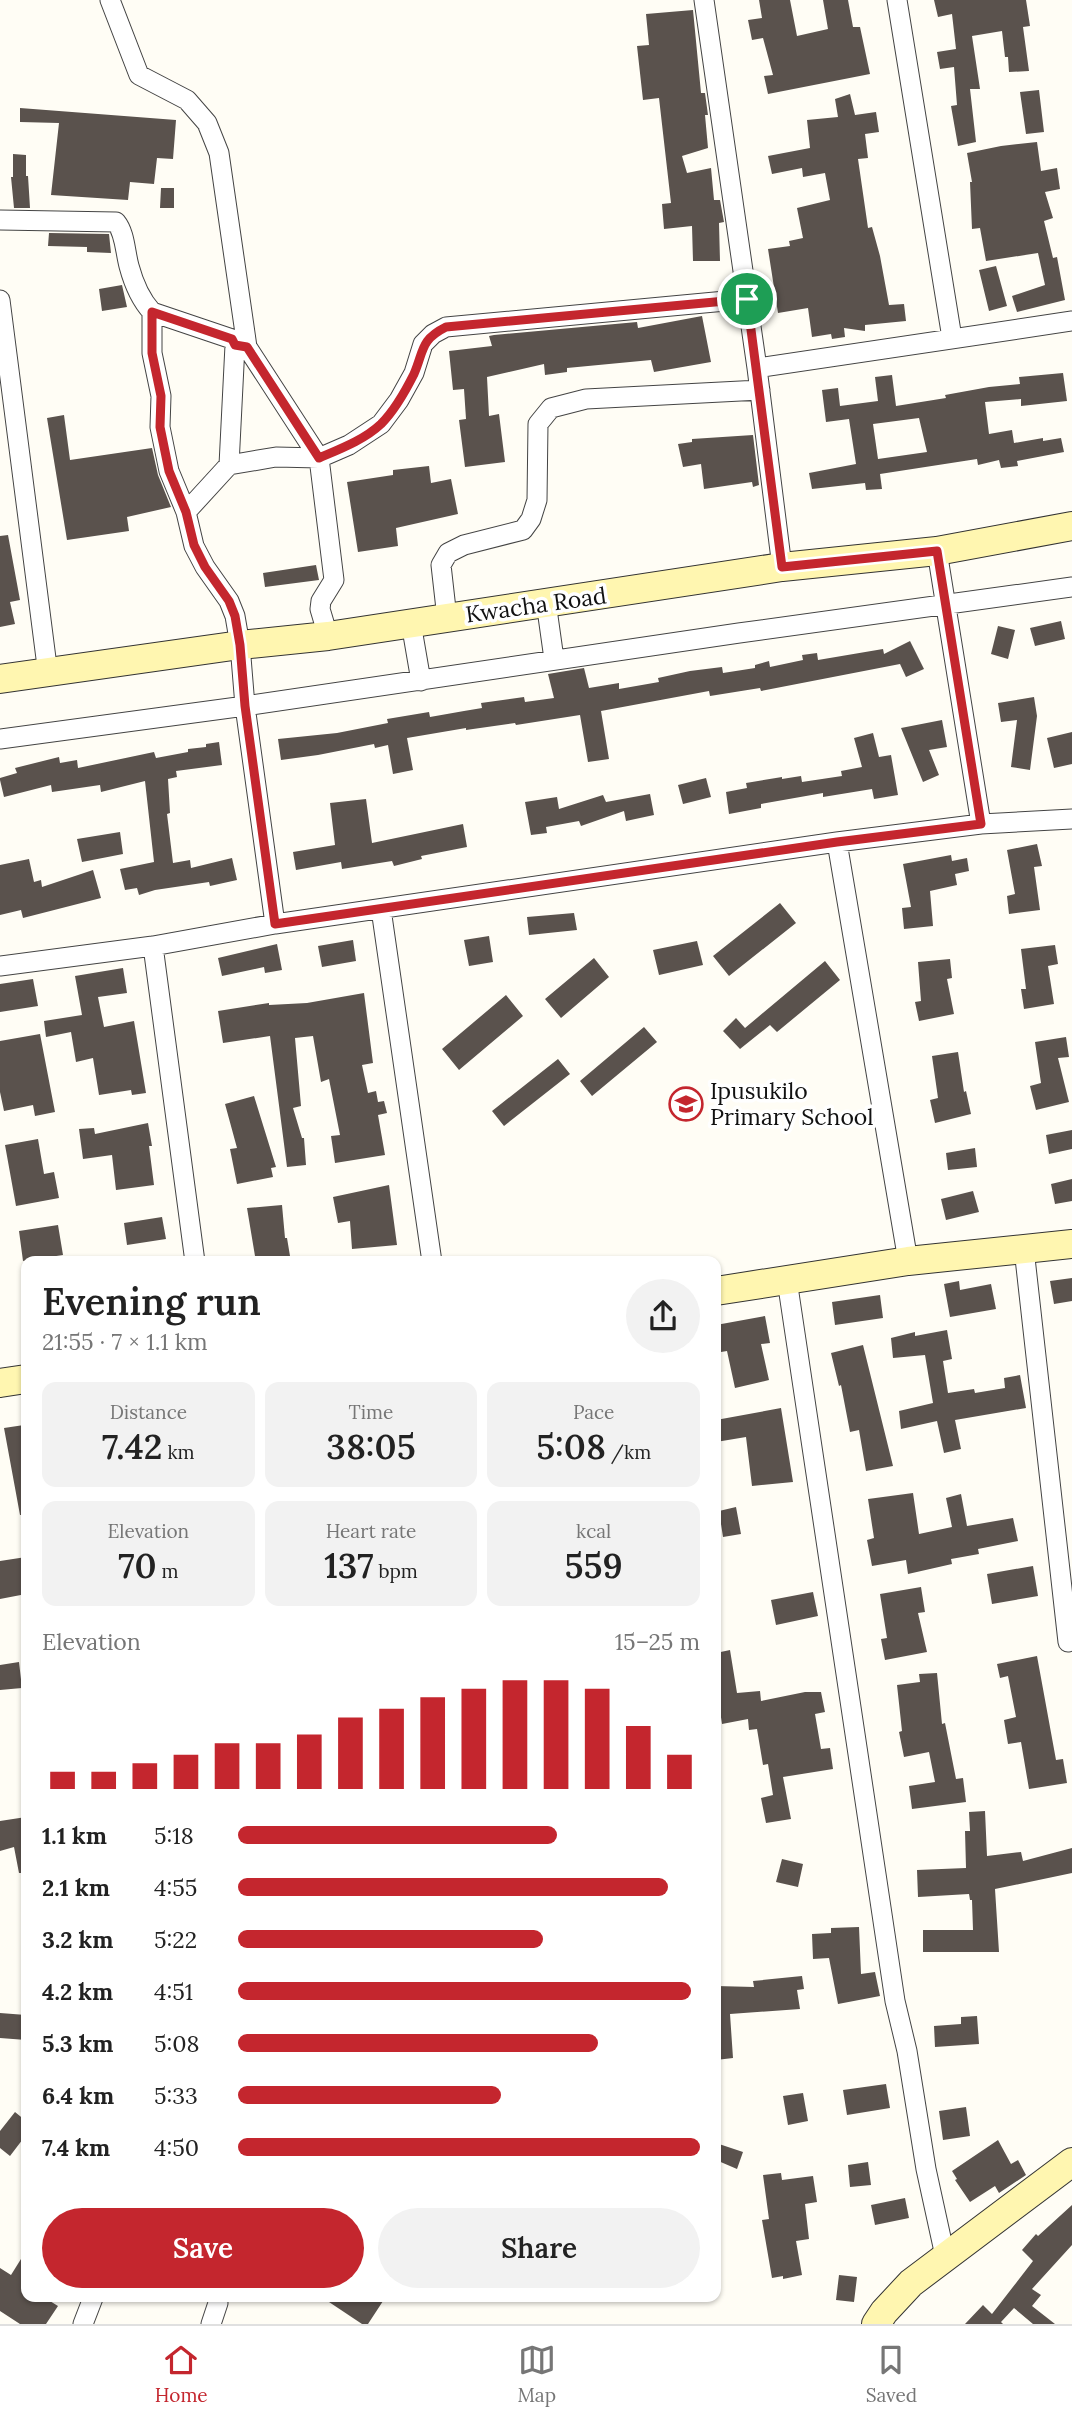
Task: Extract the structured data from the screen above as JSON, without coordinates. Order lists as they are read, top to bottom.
{
  "streets": {
    "main road": ["Kwacha Road"]
  },
  "places": {
    "school or university": ["Ipusukilo Primary School"]
  },
  "page": {
    "heading": ["Evening run", "21:55 · 7 × 1.1 km"],
    "stats": [
      ["Distance", "7.42 km"],
      ["Time", "38:05"],
      ["Pace", "5:08 /km"],
      ["Elevation", "70 m"],
      ["Heart rate", "137 bpm"],
      ["kcal", "559"]
    ],
    "chart": ["Elevation", "15–25 m"],
    "list": [
      {
        "name": "1.1 km",
        "note": "5:18"
      },
      {
        "name": "2.1 km",
        "note": "4:55"
      },
      {
        "name": "3.2 km",
        "note": "5:22"
      },
      {
        "name": "4.2 km",
        "note": "4:51"
      },
      {
        "name": "5.3 km",
        "note": "5:08"
      },
      {
        "name": "6.4 km",
        "note": "5:33"
      },
      {
        "name": "7.4 km",
        "note": "4:50"
      }
    ],
    "buttons": ["Save", "Share"],
    "tabs": ["Home", "Map", "Saved"]
  }
}
